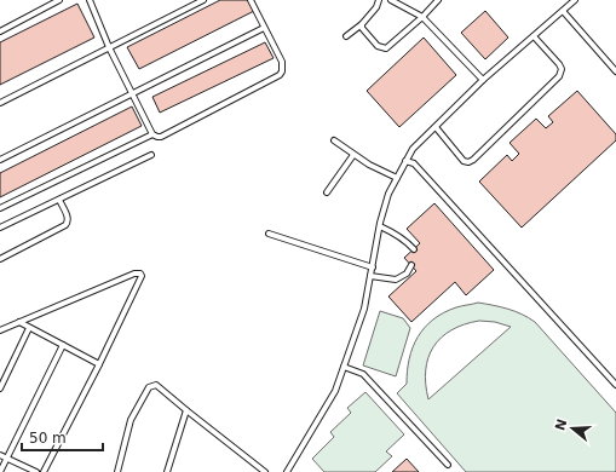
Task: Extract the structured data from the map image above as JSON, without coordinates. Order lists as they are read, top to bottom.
{
  "scale_bar": "50 m",
  "north": "left"
}
